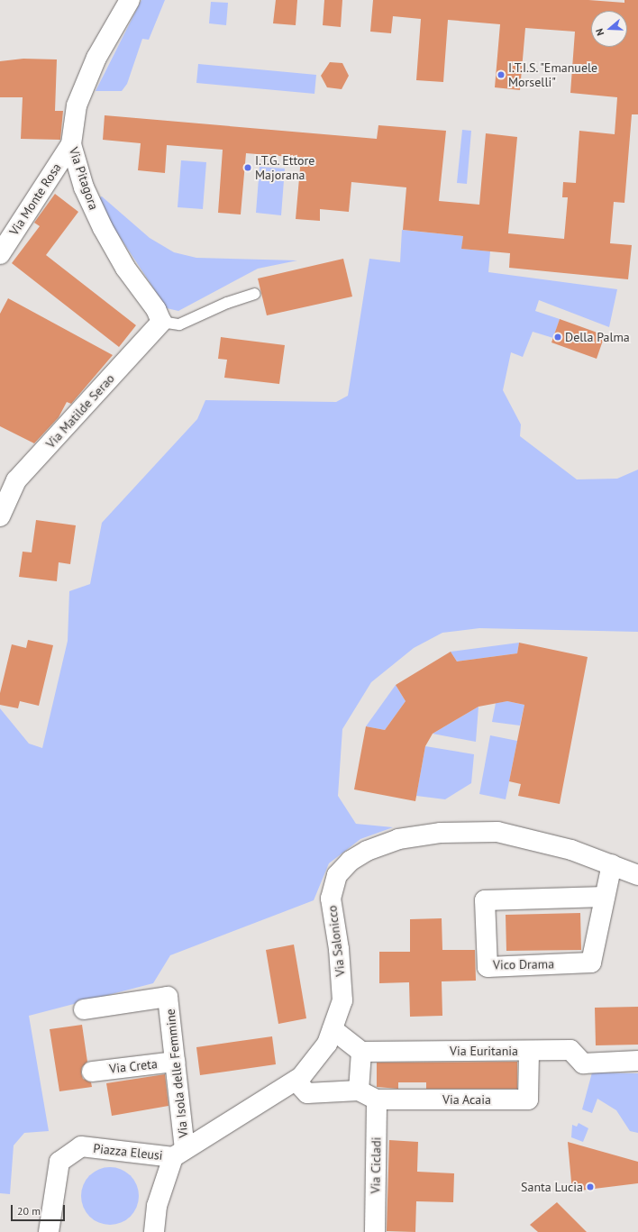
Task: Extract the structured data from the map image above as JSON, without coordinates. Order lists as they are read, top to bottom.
{
  "streets": {
    "street": [
      "Via Pitagora",
      "Via Monte Rosa",
      "Via Matilde Serao",
      "Via Salonicco",
      "Vico Drama",
      "Via Euritania",
      "Via Creta",
      "Via Isola delle Femmine",
      "Via Acaia",
      "Piazza Eleusi",
      "Via Cicladi"
    ]
  },
  "crossings": [
    ["Via Pitagora", "Via Monte Rosa"],
    ["Via Pitagora", "Via Matilde Serao"],
    ["Via Salonicco", "Vico Drama"],
    ["Via Salonicco", "Via Isola delle Femmine"],
    ["Via Salonicco", "Via Acaia"],
    ["Via Salonicco", "Piazza Eleusi"],
    ["Via Euritania", "Via Acaia"],
    ["Via Creta", "Via Isola delle Femmine"],
    ["Via Isola delle Femmine", "Piazza Eleusi"],
    ["Via Acaia", "Via Cicladi"]
  ],
  "places": [
    "I.T.I.S. \"Emanuele Morselli\"",
    "I.T.G. Ettore Majorana",
    "Della Palma",
    "Santa Lucia"
  ],
  "scale_bar": "20 m",
  "north": "left"
}
